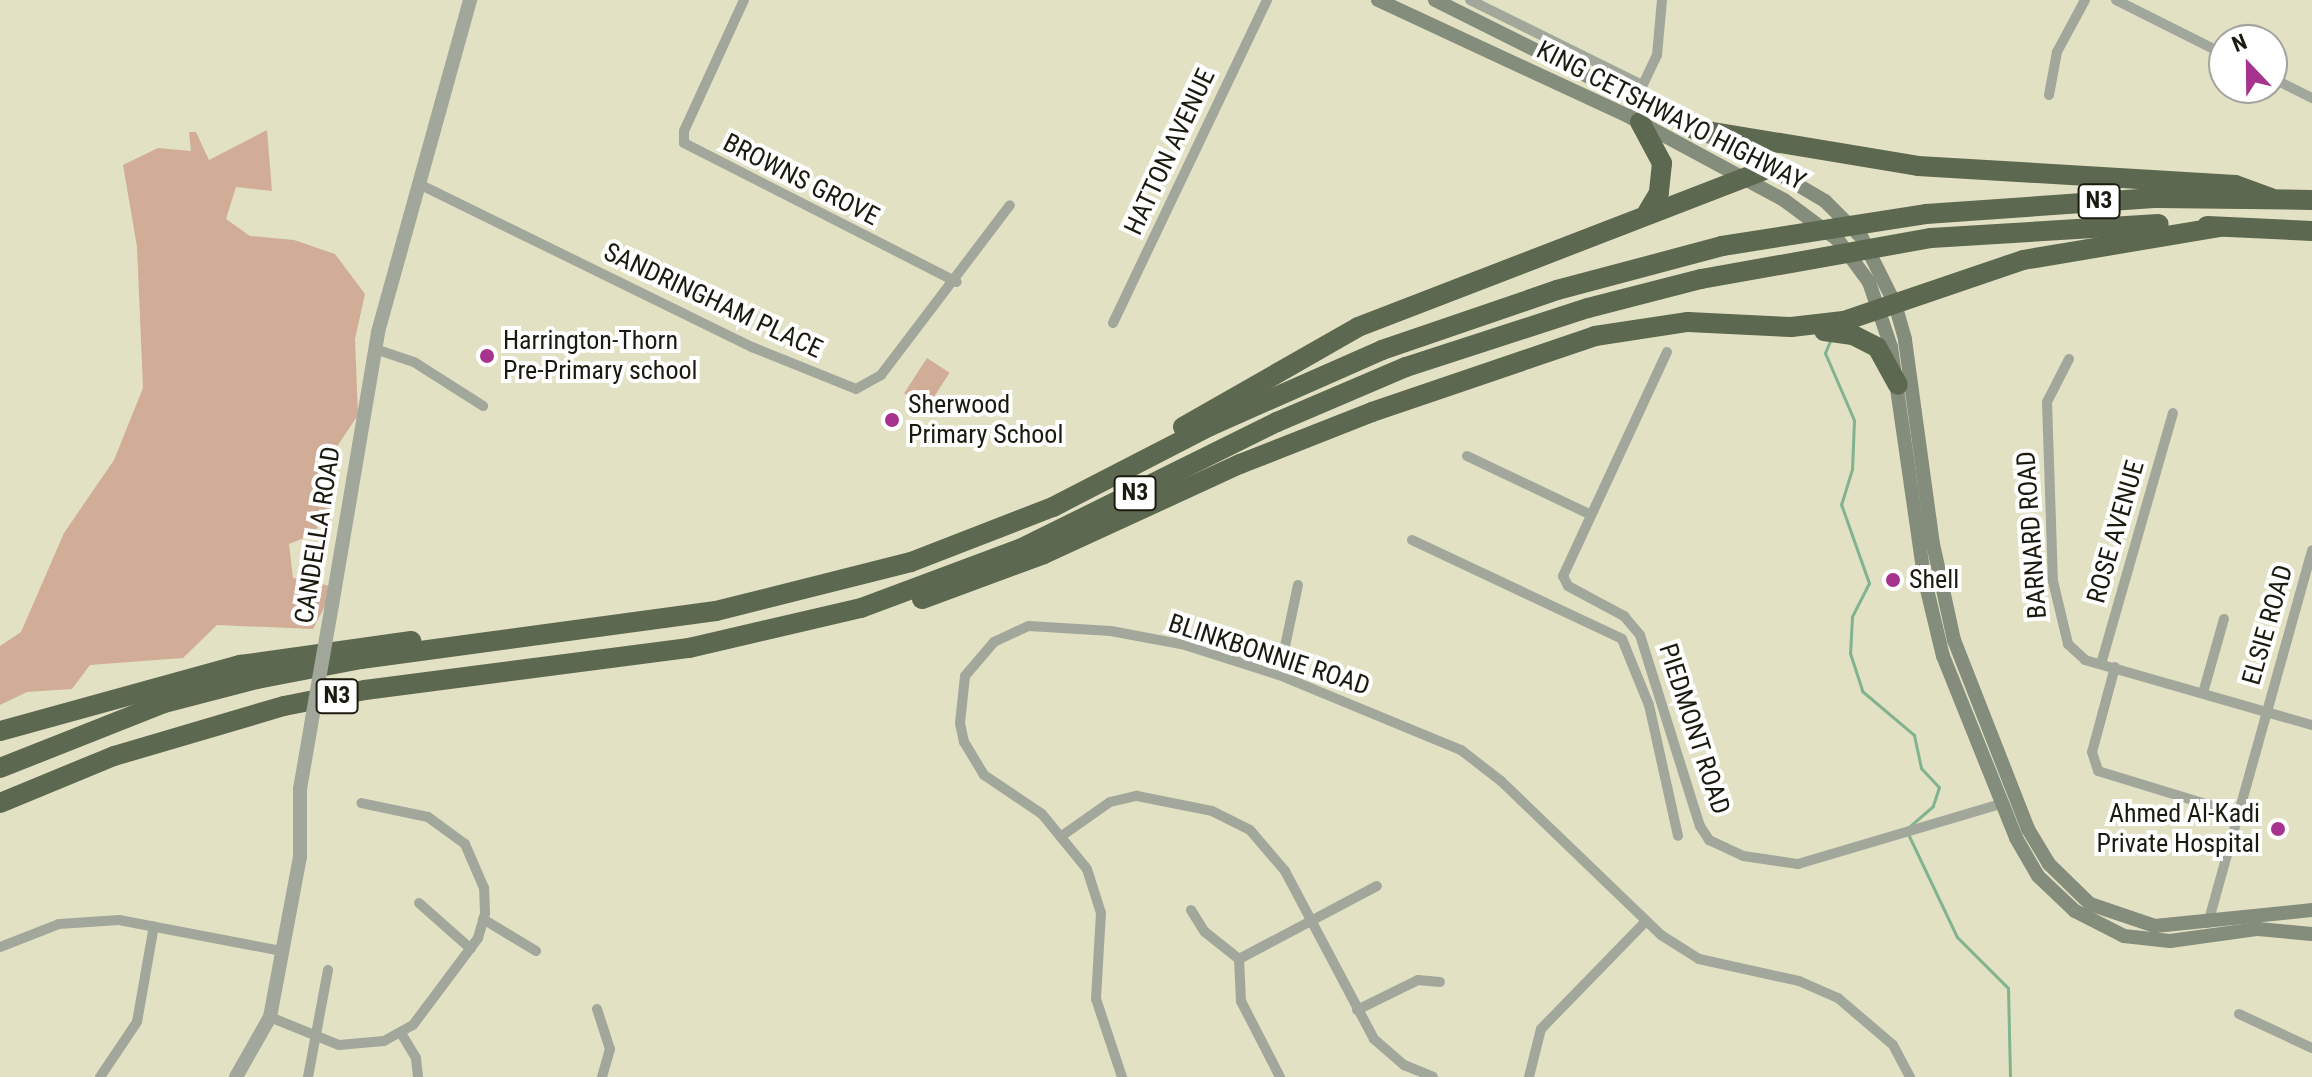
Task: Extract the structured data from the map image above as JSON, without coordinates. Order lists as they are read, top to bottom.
{
  "streets": {
    "highway": ["N3"],
    "main road": ["KING CETSHWAYO HIGHWAY"],
    "street": [
      "HATTON AVENUE",
      "BROWNS GROVE",
      "SANDRINGHAM PLACE",
      "ROSE AVENUE",
      "CANDELLA ROAD",
      "BARNARD ROAD",
      "ELSIE ROAD",
      "BLINKBONNIE ROAD",
      "PIEDMONT ROAD"
    ]
  },
  "crossings": [
    ["KING CETSHWAYO HIGHWAY", "ELSIE ROAD"],
    ["KING CETSHWAYO HIGHWAY", "PIEDMONT ROAD"],
    ["BROWNS GROVE", "SANDRINGHAM PLACE"],
    ["SANDRINGHAM PLACE", "CANDELLA ROAD"],
    ["ROSE AVENUE", "BARNARD ROAD"],
    ["BARNARD ROAD", "ELSIE ROAD"]
  ],
  "places": [
    "Harrington-Thorn Pre-Primary school",
    "Sherwood Primary School",
    "Shell",
    "Ahmed Al-Kadi Private Hospital"
  ],
  "north": "top"
}
